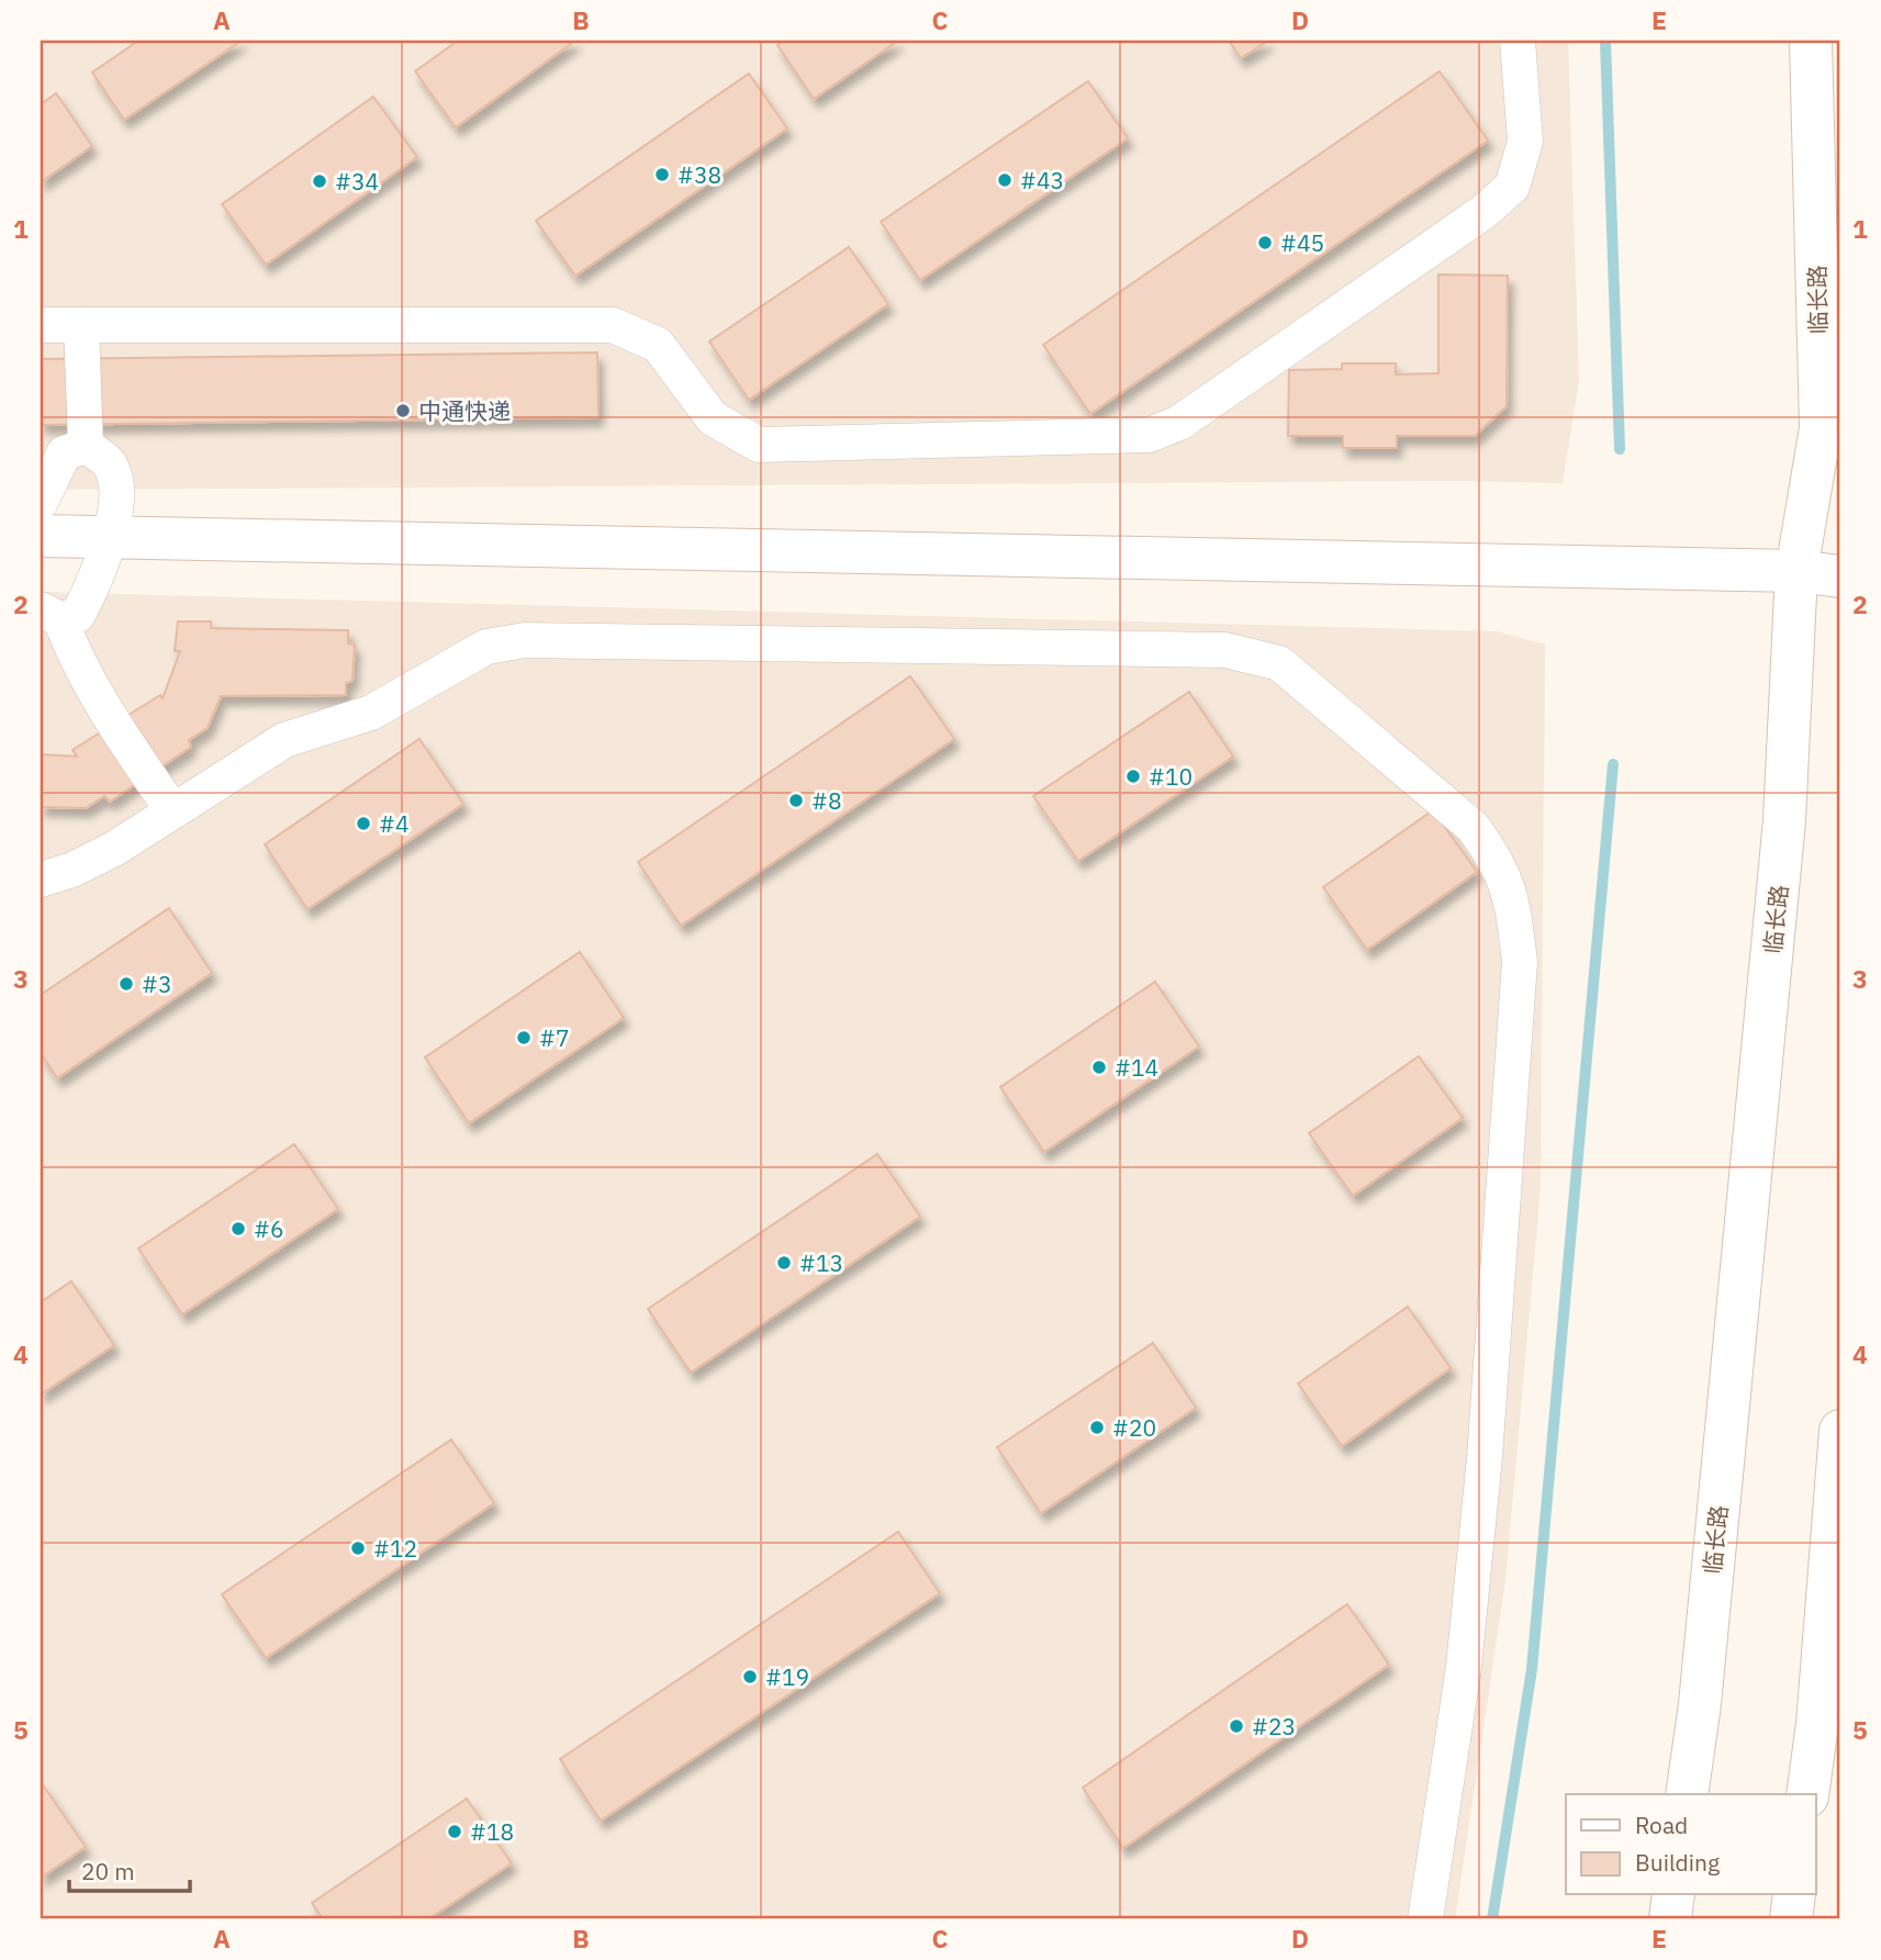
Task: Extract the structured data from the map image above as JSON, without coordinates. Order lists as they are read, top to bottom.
{
  "streets": {
    "main road": ["临长路"]
  },
  "places": [
    "#38",
    "#43",
    "#34",
    "#45",
    "中通快递",
    "#10",
    "#8",
    "#4",
    "#3",
    "#7",
    "#14",
    "#6",
    "#13",
    "#20",
    "#12",
    "#19",
    "#23",
    "#18"
  ],
  "legend": ["Road", "Building"],
  "scale_bar": "20 m",
  "grid": {
    "columns": [
      "A",
      "B",
      "C",
      "D",
      "E"
    ],
    "rows": [
      "1",
      "2",
      "3",
      "4",
      "5"
    ]
  }
}
